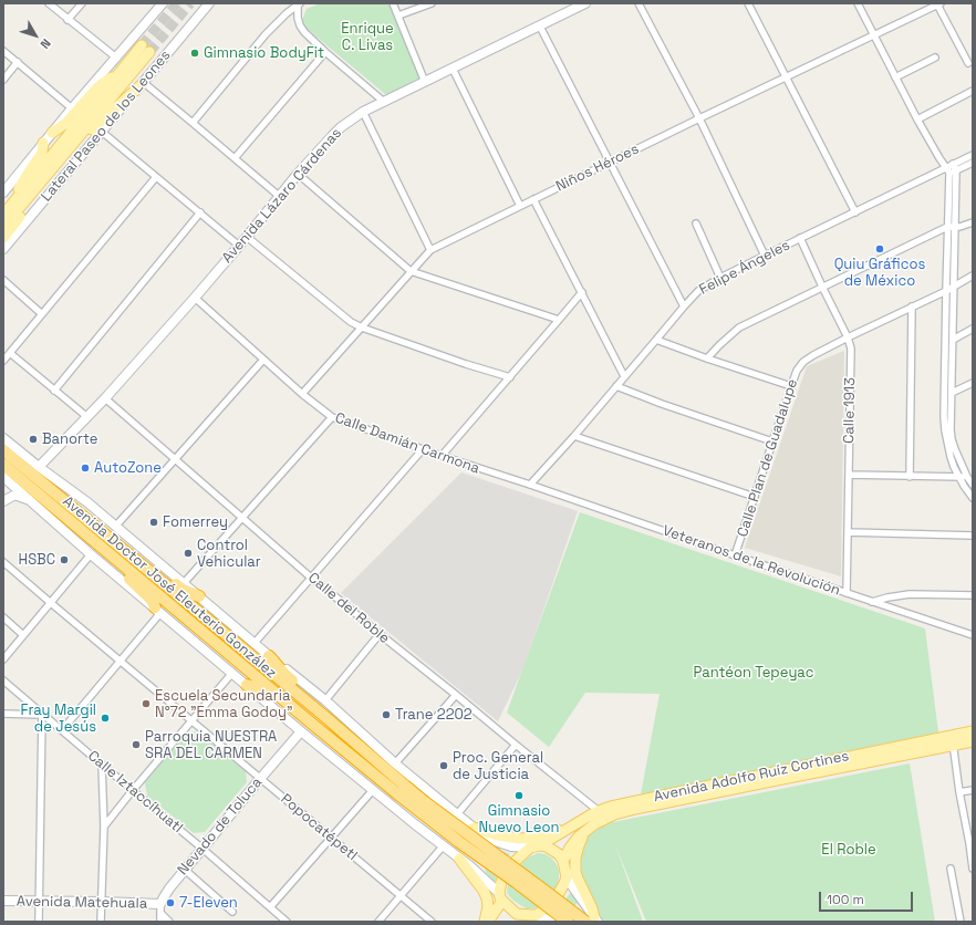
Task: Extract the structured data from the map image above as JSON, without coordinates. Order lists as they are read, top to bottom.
{
  "streets": {
    "highway": ["Avenida Doctor José Eleuterio González"],
    "main road": ["Avenida Adolfo Ruíz Cortines"],
    "street": [
      "Lateral Paseo de los Leones",
      "Niños Héroes",
      "Avenida Lázaro Cárdenas",
      "Felipe Ángeles",
      "Calle 1913",
      "Calle Damián Carmona",
      "Calle Plan de Guadalupe",
      "Veteranos de la Revolución",
      "Calle del Roble",
      "Calle Iztaccíhuatl",
      "Nevado de Toluca",
      "Popocatépetl",
      "Avenida Matehuala"
    ]
  },
  "crossings": [
    ["Niños Héroes", "Calle Damián Carmona"],
    ["Avenida Lázaro Cárdenas", "Calle Damián Carmona"],
    ["Avenida Lázaro Cárdenas", "Avenida Doctor José Eleuterio González"],
    ["Avenida Lázaro Cárdenas", "Calle del Roble"],
    ["Felipe Ángeles", "Calle 1913"],
    ["Felipe Ángeles", "Calle Damián Carmona"],
    ["Felipe Ángeles", "Veteranos de la Revolución"],
    ["Calle 1913", "Calle Plan de Guadalupe"],
    ["Calle 1913", "Veteranos de la Revolución"],
    ["Calle Damián Carmona", "Veteranos de la Revolución"],
    ["Calle Plan de Guadalupe", "Veteranos de la Revolución"],
    ["Avenida Doctor José Eleuterio González", "Avenida Adolfo Ruíz Cortines"],
    ["Avenida Doctor José Eleuterio González", "Nevado de Toluca"],
    ["Calle del Roble", "Avenida Adolfo Ruíz Cortines"],
    ["Calle Iztaccíhuatl", "Nevado de Toluca"],
    ["Nevado de Toluca", "Popocatépetl"],
    ["Nevado de Toluca", "Avenida Matehuala"]
  ],
  "parks": ["Enrique C. Livas", "Pantéon Tepeyac", "El Roble"],
  "places": [
    "Gimnasio BodyFit",
    "Quiu Gráficos de México",
    "Banorte",
    "AutoZone",
    "Fomerrey",
    "Control Vehicular",
    "HSBC",
    "Escuela Secundaria N°72 \"Emma Godoy\"",
    "Trane 2202",
    "Fray Margil de Jesús",
    "Parroquia NUESTRA SRA DEL CARMEN",
    "Proc. General de Justicia",
    "Gimnasio Nuevo Leon",
    "7-Eleven"
  ],
  "scale_bar": "100 m",
  "north": "bottom right"
}
